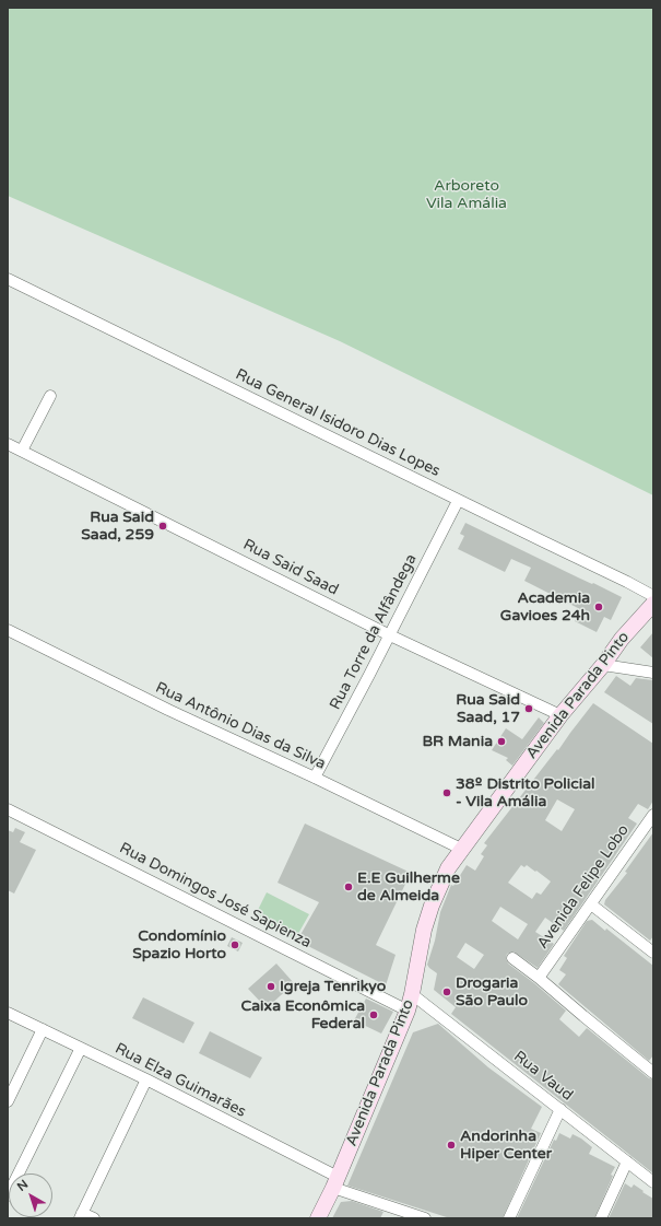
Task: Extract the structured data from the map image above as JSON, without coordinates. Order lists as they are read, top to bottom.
{
  "streets": {
    "main road": ["Avenida Parada Pinto"],
    "street": [
      "Rua General Isidoro Dias Lopes",
      "Rua Said Saad",
      "Rua Torre da Alfândega",
      "Rua Antônio Dias da Silva",
      "Avenida Felipe Lobo",
      "Rua Domingos José Sapienza",
      "Rua Vaud",
      "Rua Elza Guimarães"
    ]
  },
  "crossings": [
    ["Rua General Isidoro Dias Lopes", "Rua Torre da Alfândega"],
    ["Rua Said Saad", "Rua Torre da Alfândega"],
    ["Rua Said Saad", "Avenida Parada Pinto"],
    ["Rua Torre da Alfândega", "Rua Antônio Dias da Silva"],
    ["Avenida Parada Pinto", "Rua Antônio Dias da Silva"],
    ["Avenida Parada Pinto", "Rua Domingos José Sapienza"],
    ["Avenida Parada Pinto", "Rua Vaud"],
    ["Avenida Parada Pinto", "Rua Elza Guimarães"]
  ],
  "parks": ["Arboreto Vila Amália"],
  "places": [
    "Rua Said Saad, 259",
    "Academia Gavioes 24h",
    "Rua Said Saad, 17",
    "BR Mania",
    "38º Distrito Policial - Vila Amália",
    "E.E Guilherme de Almeida",
    "Condomínio Spazio Horto",
    "Igreja Tenrikyo",
    "Drogaria São Paulo",
    "Caixa Econômica Federal",
    "Andorinha Hiper Center"
  ],
  "north": "top left"
}
